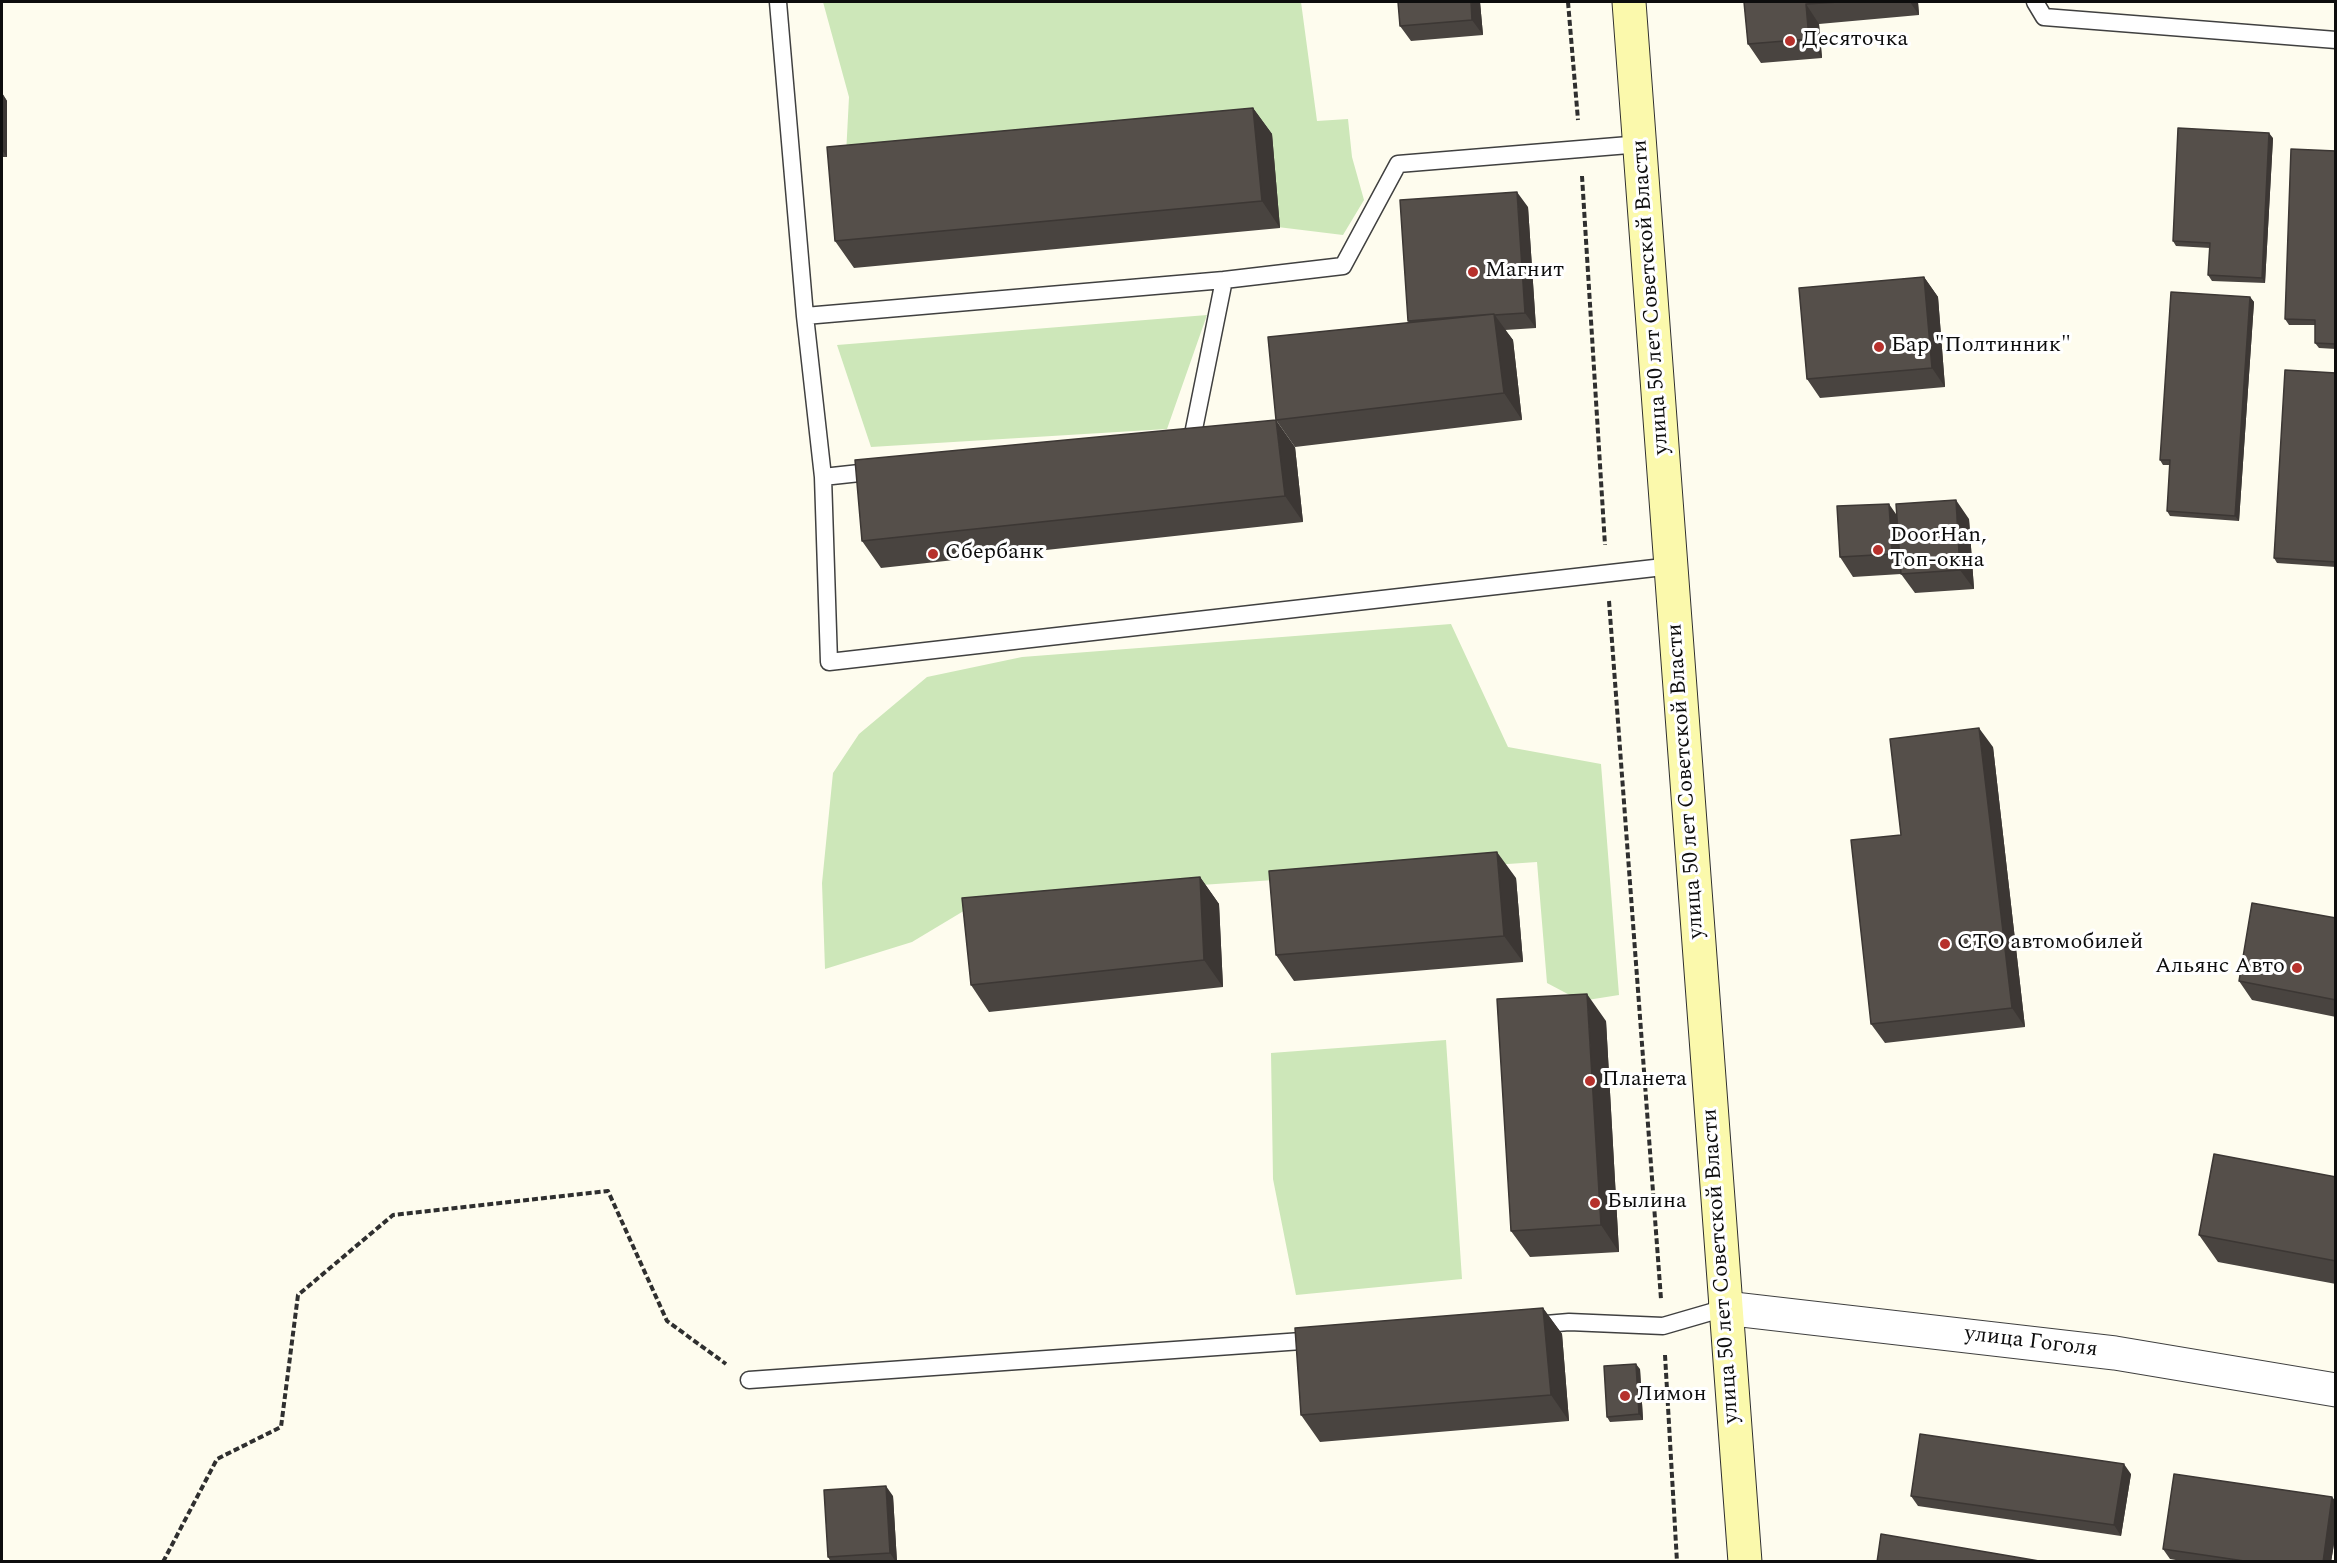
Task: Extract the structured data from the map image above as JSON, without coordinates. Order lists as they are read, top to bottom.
{
  "streets": {
    "street": ["улица 50 лет Советской Власти", "улица Гоголя"]
  },
  "crossings": [
    ["улица 50 лет Советской Власти", "улица Гоголя"]
  ],
  "places": [
    "Десяточка",
    "Магнит",
    "Бар \"Полтинник\"",
    "DoorHan, Топ-окна",
    "Сбербанк",
    "СТО автомобилей",
    "Альянс Авто",
    "Планета",
    "Былина",
    "Лимон"
  ]
}
